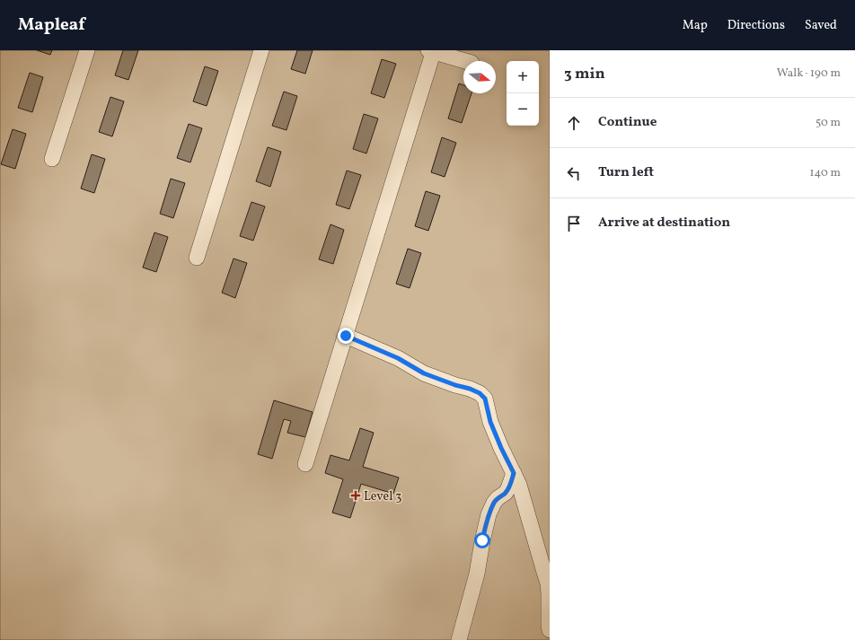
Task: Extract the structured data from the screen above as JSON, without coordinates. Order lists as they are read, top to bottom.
{
  "places": {
    "health": ["Level 3"]
  },
  "north": "right",
  "page": {
    "header": "Mapleaf",
    "nav": ["Map", "Directions", "Saved"],
    "heading": ["3 min", "Walk · 190 m"],
    "map_buttons": ["+", "−"],
    "list": [
      ["Continue", "50 m"],
      ["Turn left", "140 m"],
      "Arrive at destination"
    ]
  }
}
